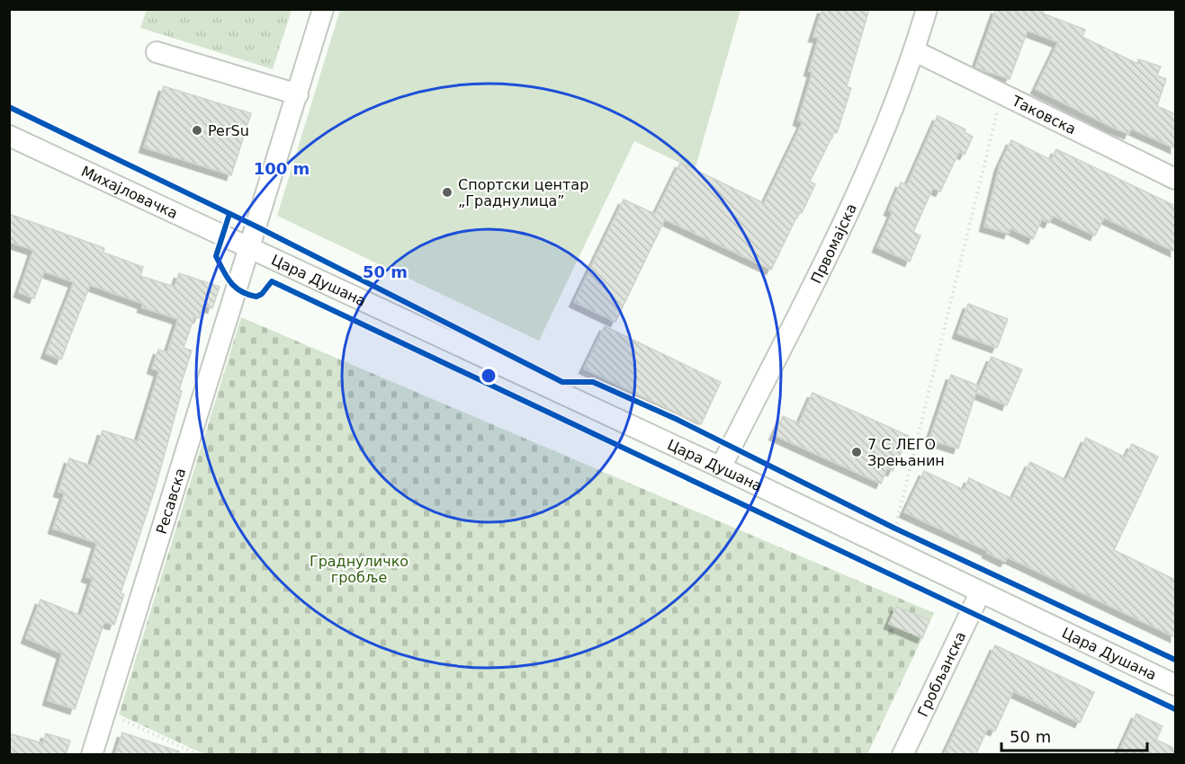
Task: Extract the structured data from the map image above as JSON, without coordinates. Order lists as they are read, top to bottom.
{
  "streets": {
    "street": [
      "Таковска",
      "Михајловачка",
      "Првомајска",
      "Цара Душана",
      "Ресавска",
      "Гробљанска"
    ]
  },
  "crossings": [
    ["Таковска", "Првомајска"],
    ["Михајловачка", "Цара Душана"],
    ["Михајловачка", "Ресавска"],
    ["Првомајска", "Цара Душана"],
    ["Цара Душана", "Ресавска"],
    ["Цара Душана", "Гробљанска"]
  ],
  "parks": ["Граднуличко гробље"],
  "places": ["PerSu", "Спортски центар „Граднулица”", "7 С ЛЕГО Зрењанин"],
  "scale_bar": "50 m",
  "rings": ["100 m", "50 m"]
}
